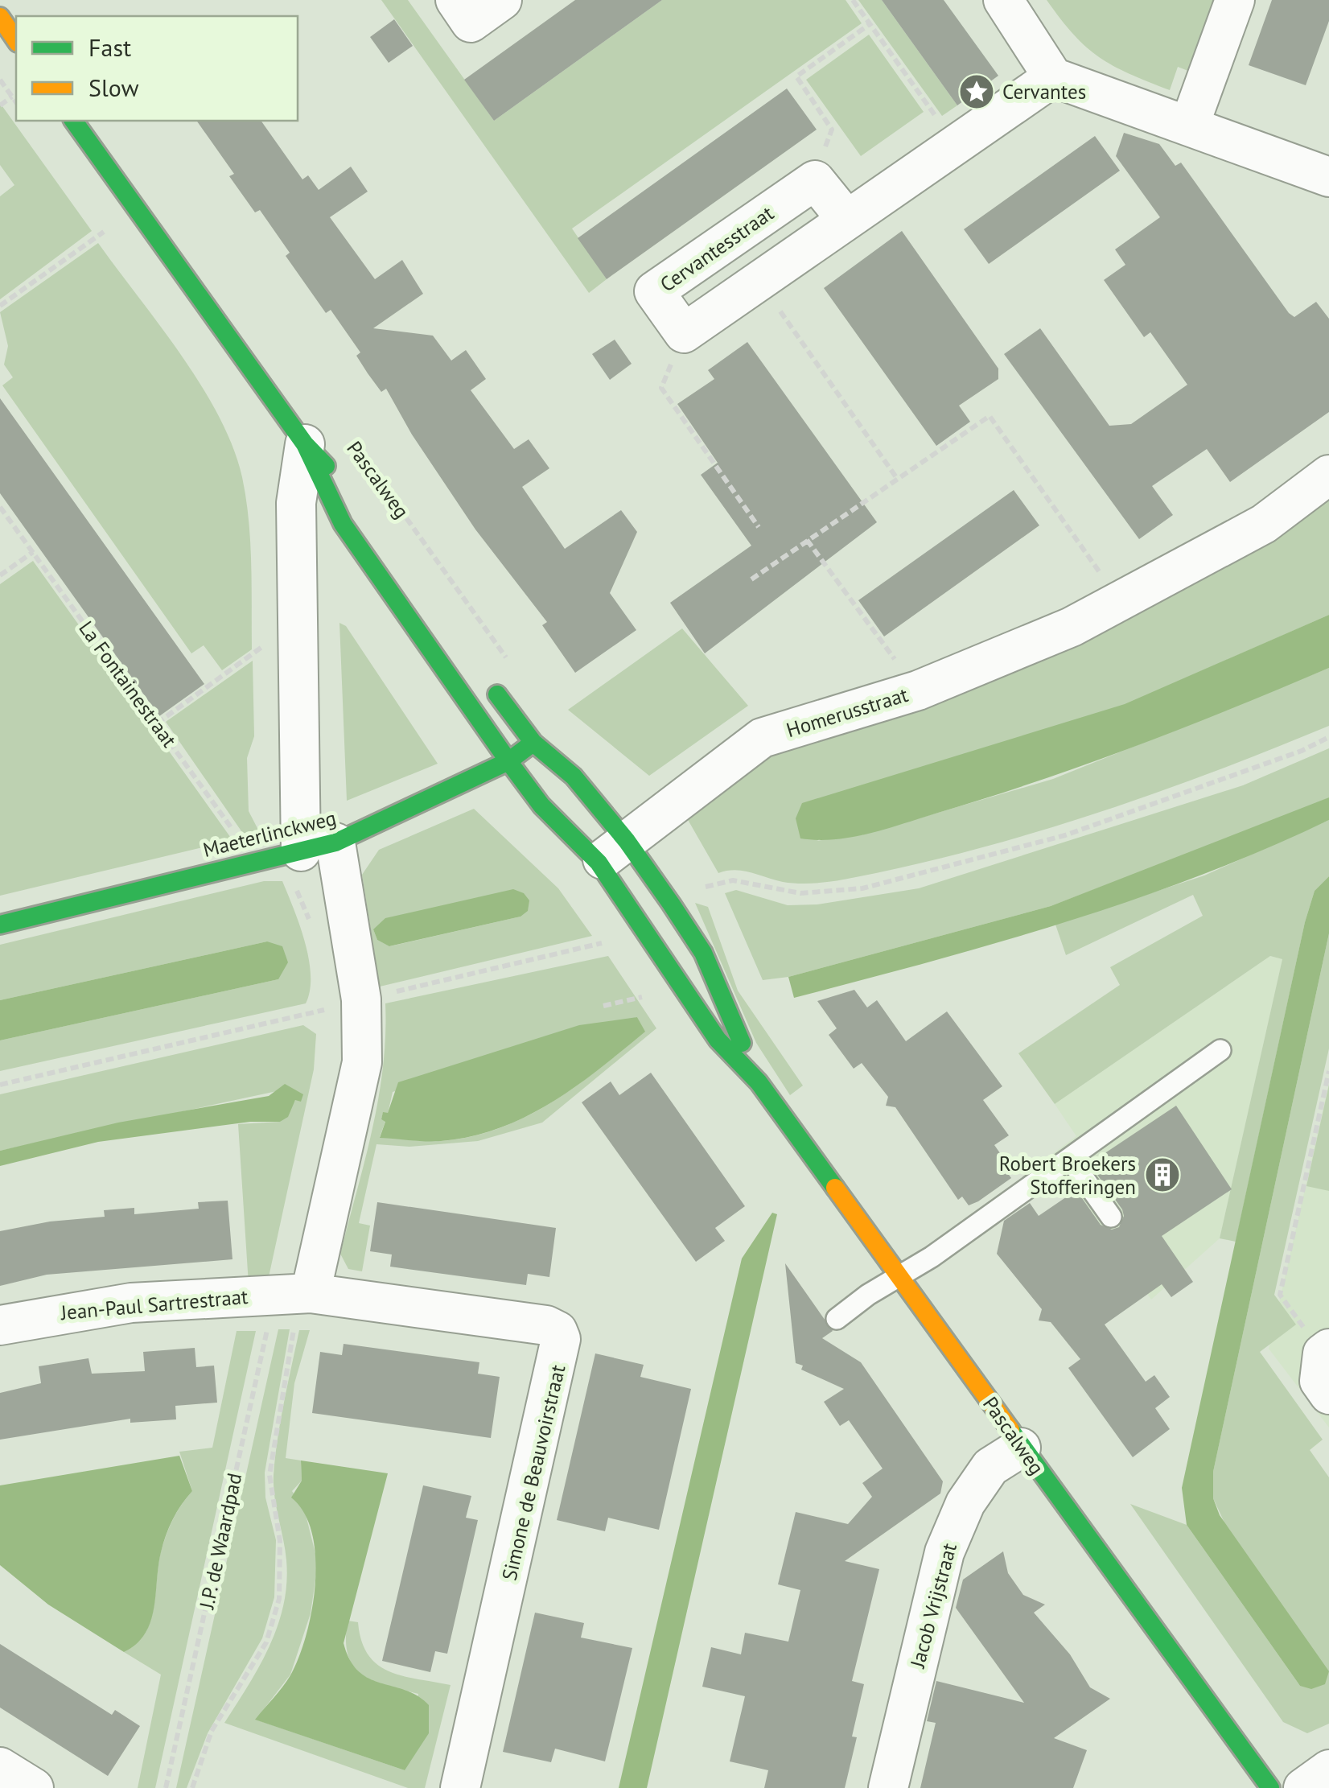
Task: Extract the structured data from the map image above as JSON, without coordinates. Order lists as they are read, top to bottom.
{
  "streets": {
    "street": [
      "Cervantesstraat",
      "Pascalweg",
      "Homerusstraat",
      "Maeterlinckweg",
      "Jean-Paul Sartrestraat",
      "Simone de Beauvoirstraat",
      "Jacob Vrijstraat"
    ],
    "path": ["La Fontainestraat", "J.P. de Waardpad"]
  },
  "crossings": [
    ["Pascalweg", "Homerusstraat"],
    ["Pascalweg", "Maeterlinckweg"],
    ["Pascalweg", "Jacob Vrijstraat"],
    ["La Fontainestraat", "Maeterlinckweg"],
    ["Jean-Paul Sartrestraat", "Simone de Beauvoirstraat"],
    ["Jean-Paul Sartrestraat", "J.P. de Waardpad"],
    ["Simone de Beauvoirstraat", "J.P. de Waardpad"]
  ],
  "places": {
    "place": ["Cervantes"],
    "building": ["Robert Broekers Stofferingen"]
  },
  "legend": ["Fast", "Slow"]
}
